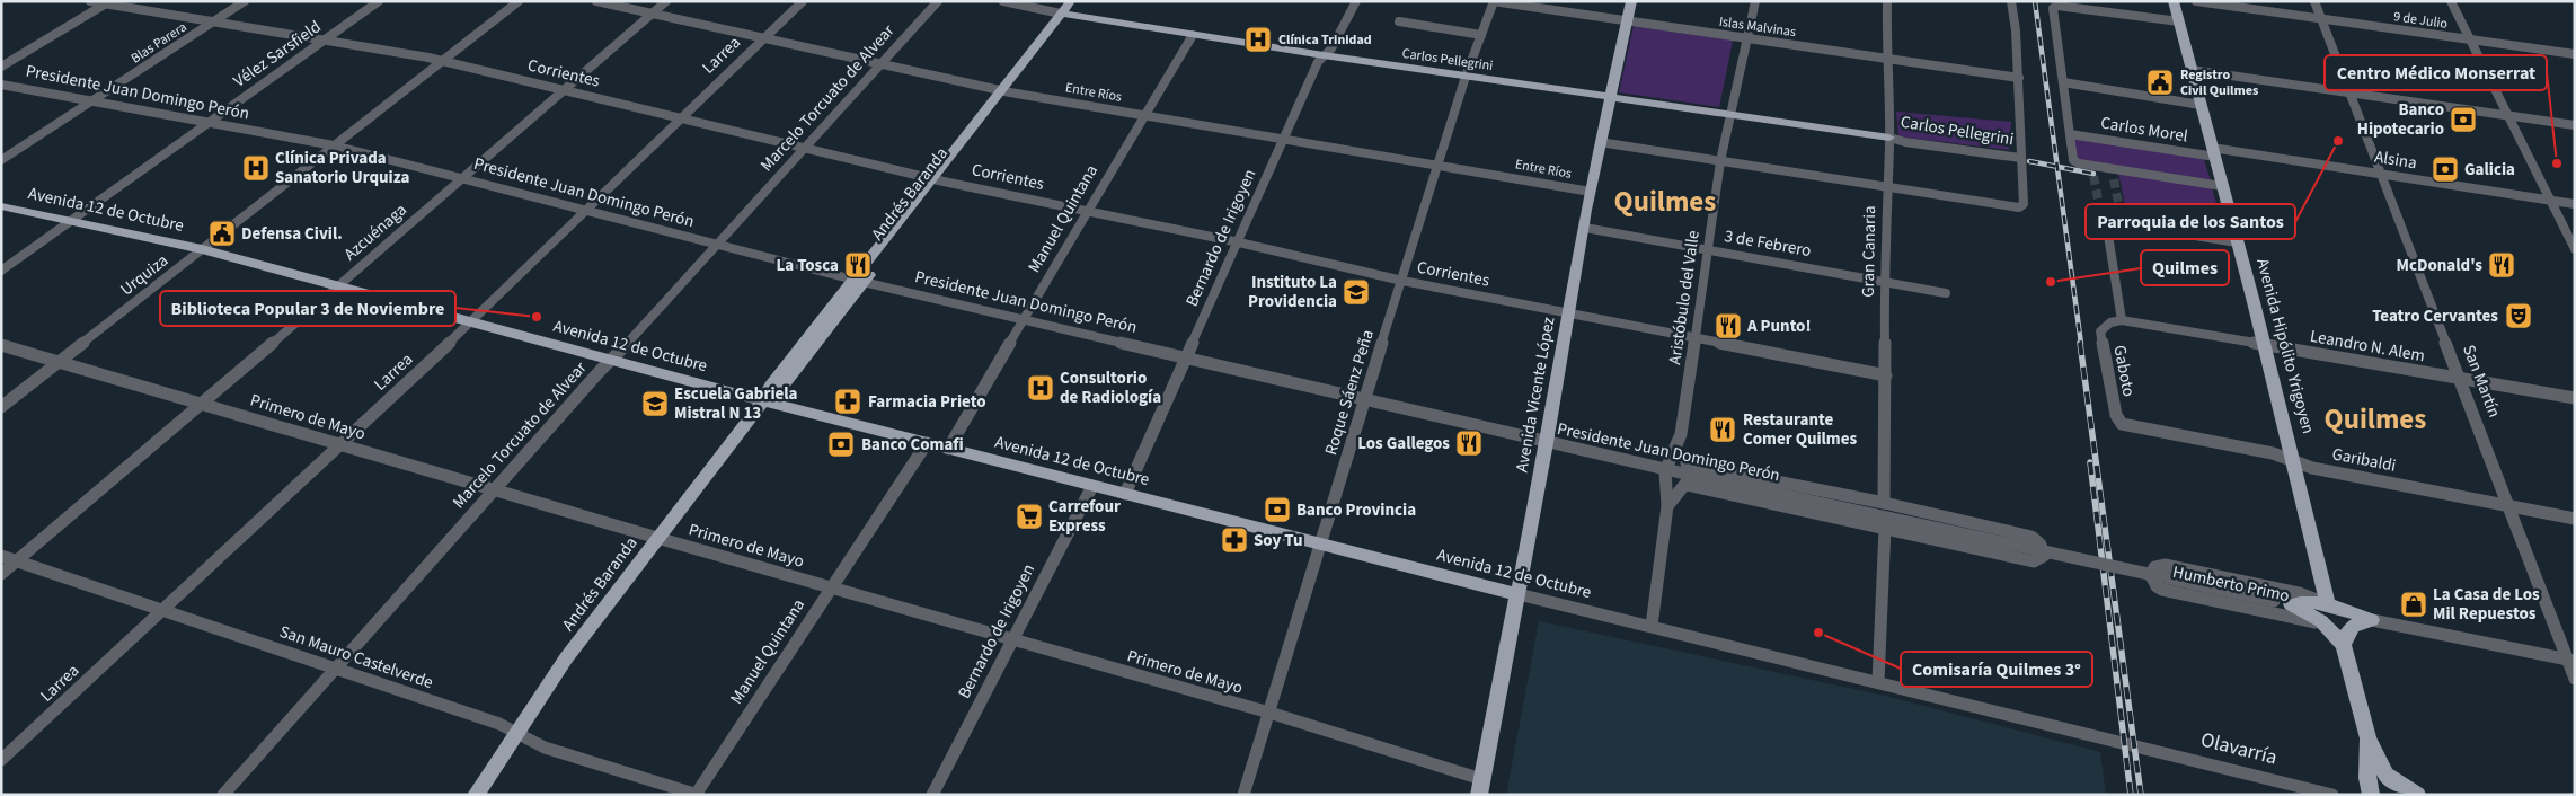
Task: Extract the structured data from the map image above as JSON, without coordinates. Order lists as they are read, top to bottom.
{
  "streets": {
    "main road": [
      "Carlos Pellegrini",
      "Andrés Baranda",
      "Avenida 12 de Octubre",
      "Avenida Hipólito Yrigoyen",
      "Avenida Vicente López",
      "Humberto Primo"
    ],
    "street": [
      "9 de Julio",
      "Islas Malvinas",
      "Blas Parera",
      "Vélez Sarsfield",
      "Larrea",
      "Corrientes",
      "Presidente Juan Domingo Perón",
      "Entre Ríos",
      "Marcelo Torcuato de Alvear",
      "Carlos Morel",
      "Alsina",
      "Manuel Quintana",
      "Azcuénaga",
      "Bernardo de Irigoyen",
      "3 de Febrero",
      "Gran Canaria",
      "Urquiza",
      "Aristóbulo del Valle",
      "Leandro N. Alem",
      "Gaboto",
      "San Martín",
      "Roque Sáenz Peña",
      "Primero de Mayo",
      "Garibaldi",
      "San Mauro Castelverde",
      "Olavarría"
    ]
  },
  "crossings": [
    ["9 de Julio", "San Martín"],
    ["Islas Malvinas", "Gran Canaria"],
    ["Islas Malvinas", "Aristóbulo del Valle"],
    ["Islas Malvinas", "Roque Sáenz Peña"],
    ["Islas Malvinas", "Avenida Vicente López"],
    ["Blas Parera", "Corrientes"],
    ["Blas Parera", "Presidente Juan Domingo Perón"],
    ["Vélez Sarsfield", "Corrientes"],
    ["Vélez Sarsfield", "Presidente Juan Domingo Perón"],
    ["Vélez Sarsfield", "Avenida 12 de Octubre"],
    ["Larrea", "Corrientes"],
    ["Larrea", "Presidente Juan Domingo Perón"],
    ["Larrea", "Entre Ríos"],
    ["Larrea", "Avenida 12 de Octubre"],
    ["Larrea", "Primero de Mayo"],
    ["Larrea", "San Mauro Castelverde"],
    ["Carlos Pellegrini", "Andrés Baranda"],
    ["Carlos Pellegrini", "Manuel Quintana"],
    ["Carlos Pellegrini", "Bernardo de Irigoyen"],
    ["Carlos Pellegrini", "Gran Canaria"],
    ["Carlos Pellegrini", "Aristóbulo del Valle"],
    ["Carlos Pellegrini", "Roque Sáenz Peña"],
    ["Carlos Pellegrini", "Avenida Vicente López"],
    ["Corrientes", "Marcelo Torcuato de Alvear"],
    ["Corrientes", "Andrés Baranda"],
    ["Corrientes", "Manuel Quintana"],
    ["Corrientes", "Azcuénaga"],
    ["Corrientes", "Bernardo de Irigoyen"],
    ["Corrientes", "Gran Canaria"],
    ["Corrientes", "Urquiza"],
    ["Corrientes", "Aristóbulo del Valle"],
    ["Corrientes", "Roque Sáenz Peña"],
    ["Corrientes", "Avenida Vicente López"],
    ["Presidente Juan Domingo Perón", "Marcelo Torcuato de Alvear"],
    ["Presidente Juan Domingo Perón", "Andrés Baranda"],
    ["Presidente Juan Domingo Perón", "Manuel Quintana"],
    ["Presidente Juan Domingo Perón", "Azcuénaga"],
    ["Presidente Juan Domingo Perón", "Bernardo de Irigoyen"],
    ["Presidente Juan Domingo Perón", "Gran Canaria"],
    ["Presidente Juan Domingo Perón", "Urquiza"],
    ["Presidente Juan Domingo Perón", "Aristóbulo del Valle"],
    ["Presidente Juan Domingo Perón", "Roque Sáenz Peña"],
    ["Presidente Juan Domingo Perón", "Avenida Vicente López"],
    ["Presidente Juan Domingo Perón", "Humberto Primo"],
    ["Entre Ríos", "Marcelo Torcuato de Alvear"],
    ["Entre Ríos", "Andrés Baranda"],
    ["Entre Ríos", "Manuel Quintana"],
    ["Entre Ríos", "Azcuénaga"],
    ["Entre Ríos", "Bernardo de Irigoyen"],
    ["Entre Ríos", "Roque Sáenz Peña"],
    ["Entre Ríos", "Avenida Vicente López"],
    ["Marcelo Torcuato de Alvear", "Avenida 12 de Octubre"],
    ["Marcelo Torcuato de Alvear", "Primero de Mayo"],
    ["Marcelo Torcuato de Alvear", "San Mauro Castelverde"],
    ["Carlos Morel", "Alsina"],
    ["Carlos Morel", "Avenida Hipólito Yrigoyen"],
    ["Alsina", "Avenida Hipólito Yrigoyen"],
    ["Alsina", "San Martín"],
    ["Andrés Baranda", "Avenida 12 de Octubre"],
    ["Andrés Baranda", "Primero de Mayo"],
    ["Andrés Baranda", "San Mauro Castelverde"],
    ["Avenida 12 de Octubre", "Manuel Quintana"],
    ["Avenida 12 de Octubre", "Azcuénaga"],
    ["Avenida 12 de Octubre", "Bernardo de Irigoyen"],
    ["Avenida 12 de Octubre", "Urquiza"],
    ["Avenida 12 de Octubre", "Aristóbulo del Valle"],
    ["Avenida 12 de Octubre", "Roque Sáenz Peña"],
    ["Avenida 12 de Octubre", "Avenida Vicente López"],
    ["Avenida 12 de Octubre", "Olavarría"],
    ["Manuel Quintana", "Primero de Mayo"],
    ["Manuel Quintana", "San Mauro Castelverde"],
    ["Azcuénaga", "Primero de Mayo"],
    ["Azcuénaga", "San Mauro Castelverde"],
    ["Bernardo de Irigoyen", "Primero de Mayo"],
    ["3 de Febrero", "Gran Canaria"],
    ["3 de Febrero", "Aristóbulo del Valle"],
    ["3 de Febrero", "Avenida Vicente López"],
    ["Urquiza", "Primero de Mayo"],
    ["Avenida Hipólito Yrigoyen", "Leandro N. Alem"],
    ["Avenida Hipólito Yrigoyen", "Gaboto"],
    ["Avenida Hipólito Yrigoyen", "Garibaldi"],
    ["Avenida Hipólito Yrigoyen", "Humberto Primo"],
    ["Leandro N. Alem", "Gaboto"],
    ["Leandro N. Alem", "San Martín"],
    ["Gaboto", "Garibaldi"],
    ["San Martín", "Garibaldi"],
    ["San Martín", "Humberto Primo"],
    ["Roque Sáenz Peña", "Primero de Mayo"],
    ["Avenida Vicente López", "Primero de Mayo"]
  ],
  "districts": ["Quilmes", "Quilmes"],
  "places": {
    "hospital": ["Clínica Trinidad", "Clínica Privada Sanatorio Urquiza", "Consultorio de Radiología"],
    "public building": ["Registro Civil Quilmes", "Defensa Civil."],
    "bank": [
      "Banco Hipotecario",
      "Galicia",
      "Banco Comafi",
      "Banco Provincia"
    ],
    "other": [
      "Parroquia de los Santos",
      "Centro Médico Monserrat",
      "Quilmes",
      "Biblioteca Popular 3 de Noviembre",
      "Comisaría Quilmes 3°"
    ],
    "restaurant": [
      "La Tosca",
      "McDonald's",
      "A Punto!",
      "Restaurante Comer Quilmes",
      "Los Gallegos"
    ],
    "school or university": ["Instituto La Providencia", "Escuela Gabriela Mistral N 13"],
    "theatre": ["Teatro Cervantes"],
    "pharmacy": ["Farmacia Prieto", "Soy Tu"],
    "supermarket": ["Carrefour Express"],
    "shop": ["La Casa de Los Mil Repuestos"]
  }
}
